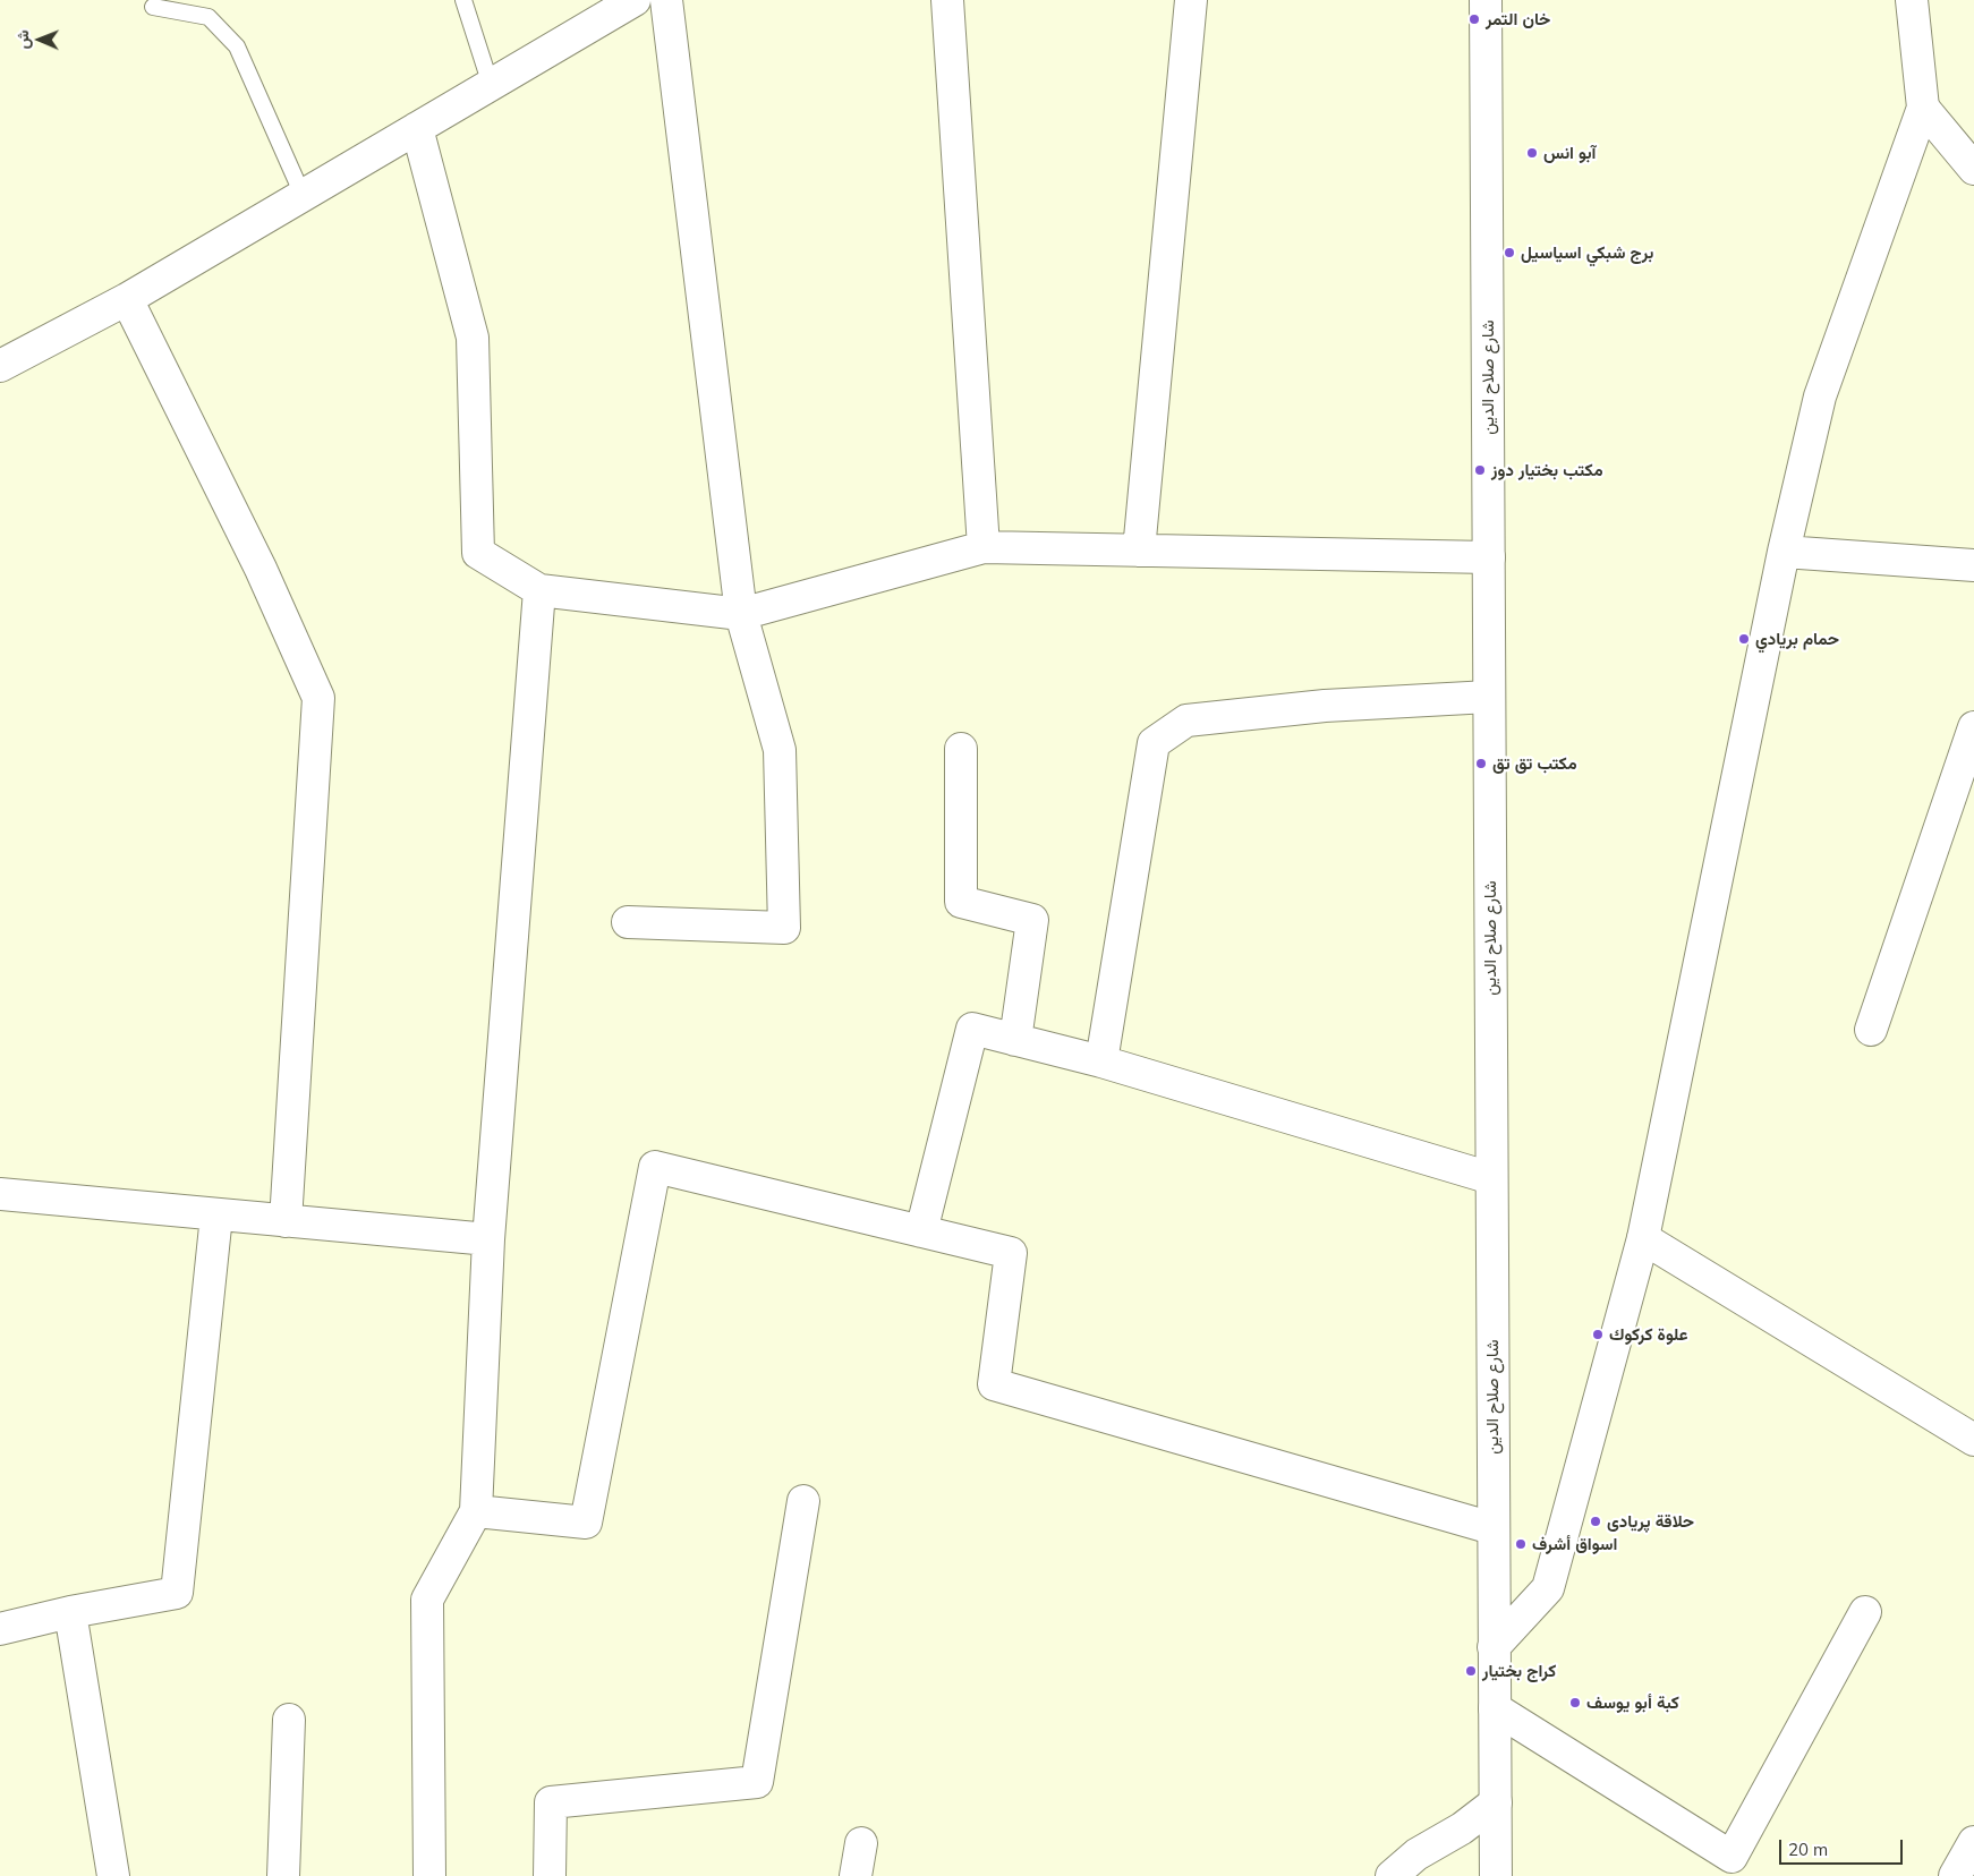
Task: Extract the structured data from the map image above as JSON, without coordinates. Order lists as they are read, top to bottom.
{
  "streets": {
    "street": ["شارع صلاح الدين"]
  },
  "places": [
    "خان التمر",
    "آبو انس",
    "برج شبکي اسیاسیل",
    "مكتب بختيار دوز",
    "حمام بريادي",
    "مکتب تق تق",
    "علوة كركوك",
    "حلاقة پریادی",
    "اسواق أشرف",
    "كراج بختيار",
    "كبة أبو يوسف"
  ],
  "scale_bar": "20 m",
  "north": "left"
}
